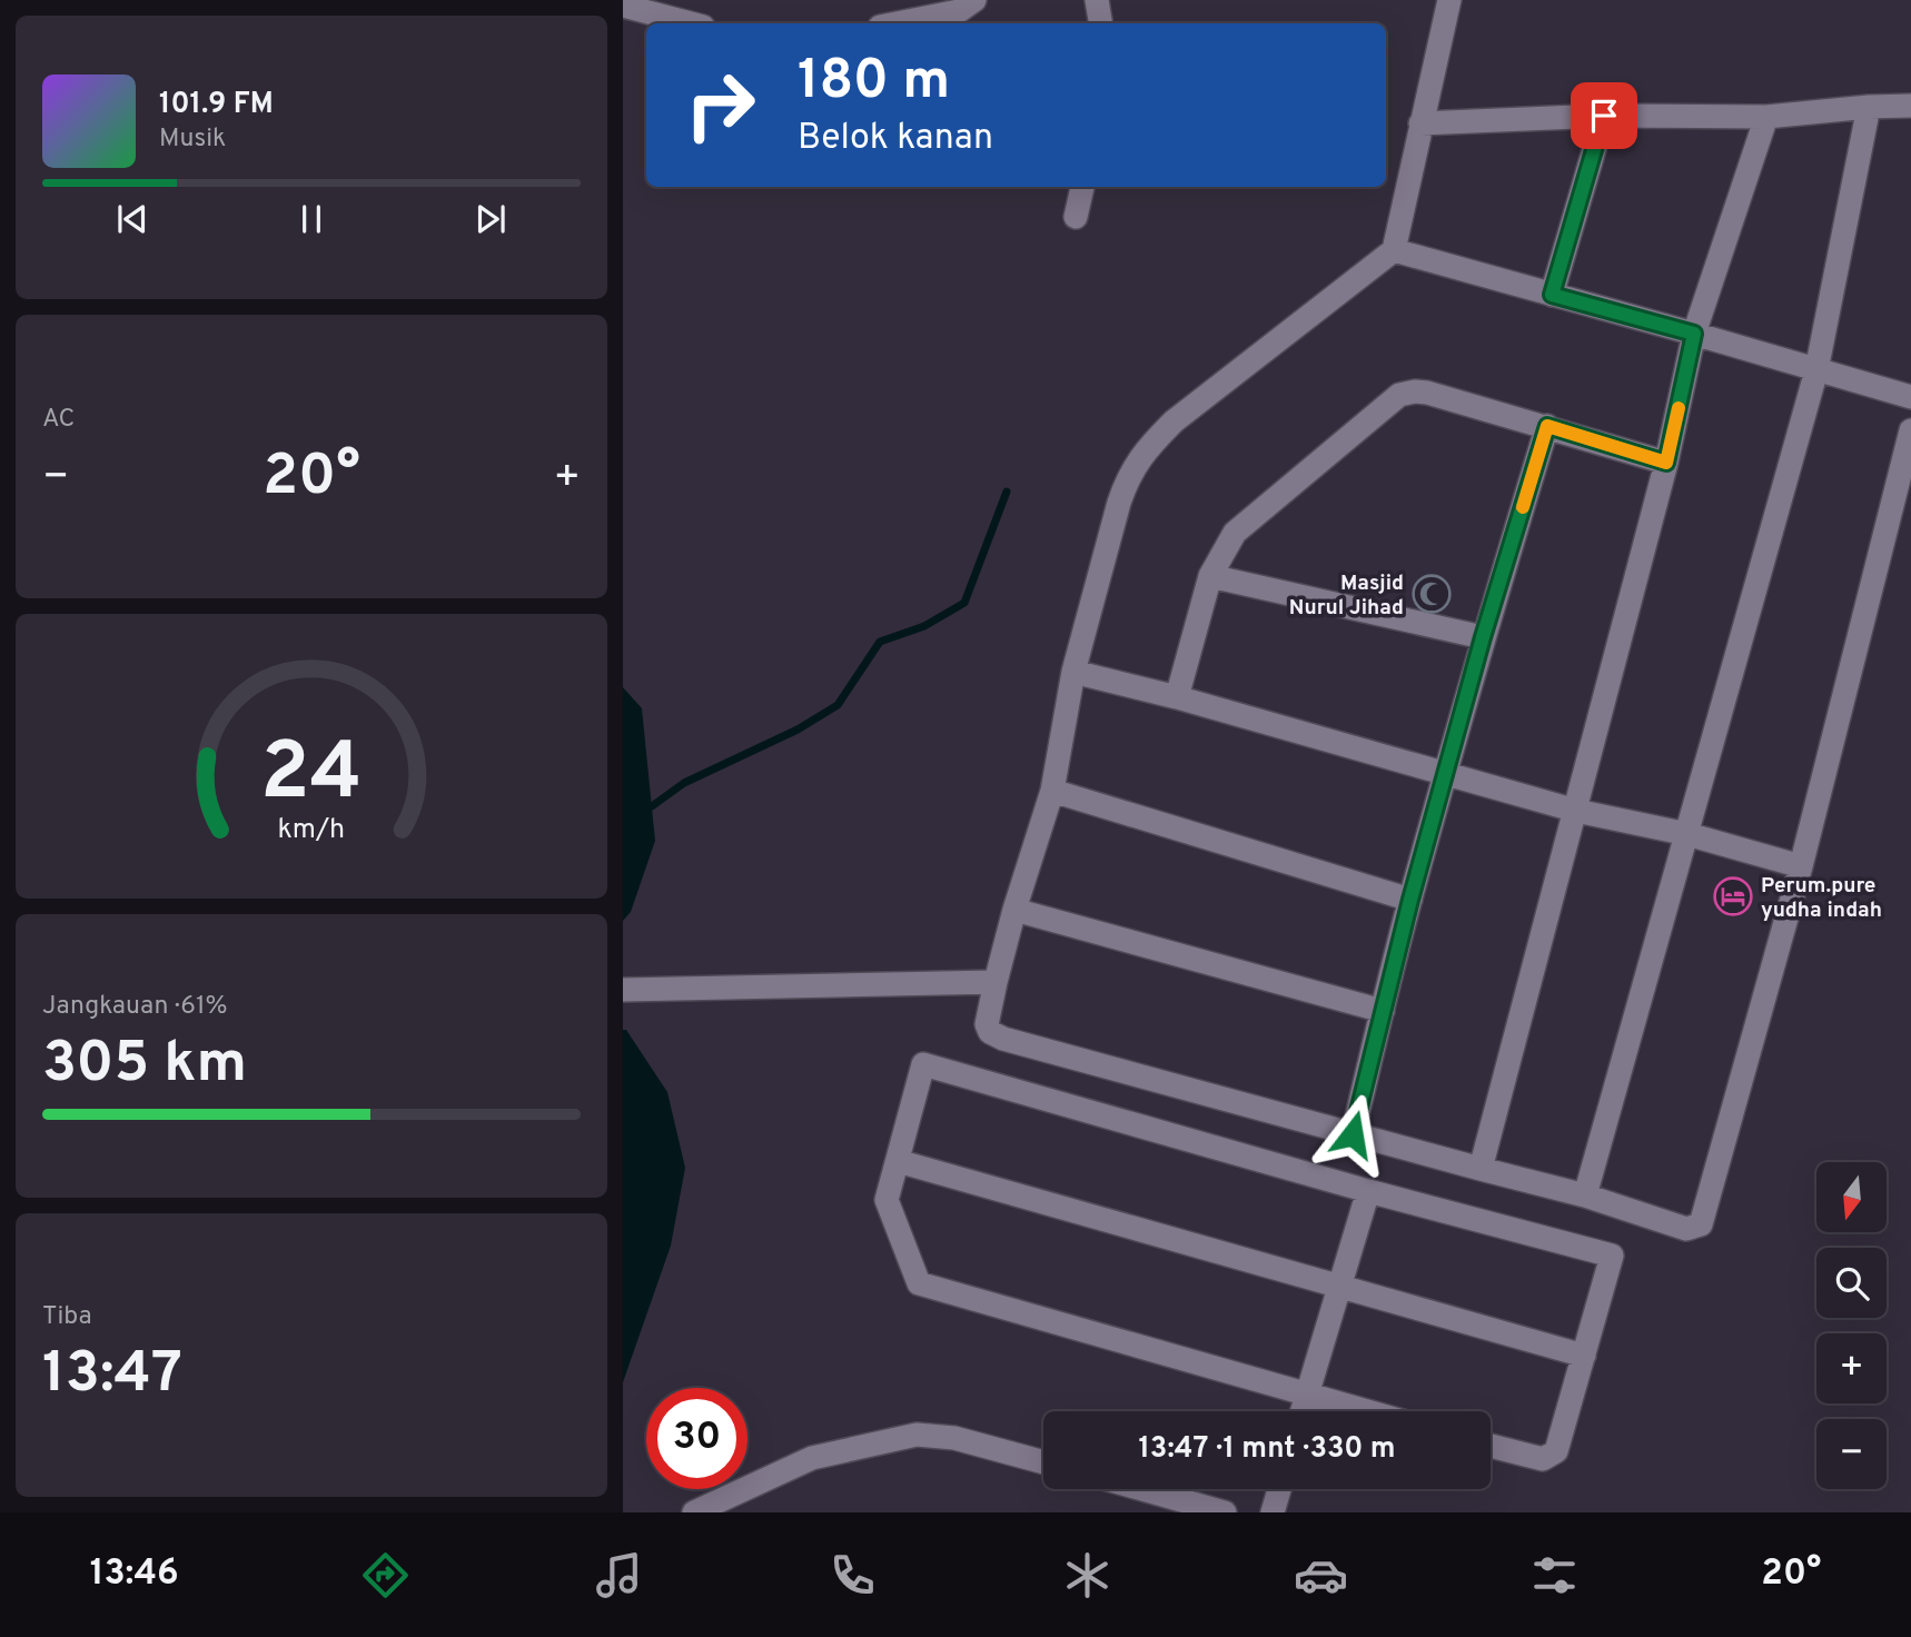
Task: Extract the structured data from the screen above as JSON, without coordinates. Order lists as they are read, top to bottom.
{
  "places": {
    "mosque": ["Masjid Nurul Jihad"],
    "hotel": ["Perum.pure yudha indah"]
  },
  "north": "bottom",
  "page": {
    "turn": ["180 m", "Belok kanan"],
    "song": ["101.9 FM", "Musik"],
    "tile": [
      "AC",
      ["Jangkauan · 61%", "305 km"],
      ["Tiba", "13:47"]
    ],
    "heat": ["−", "20°", "+"],
    "map_buttons": ["+", "−"],
    "limit": "30",
    "trip": "13:47 · 1 mnt · 330 m",
    "tabs": ["13:46", "20°"],
    "gauge": ["24", "km/h"]
  }
}
